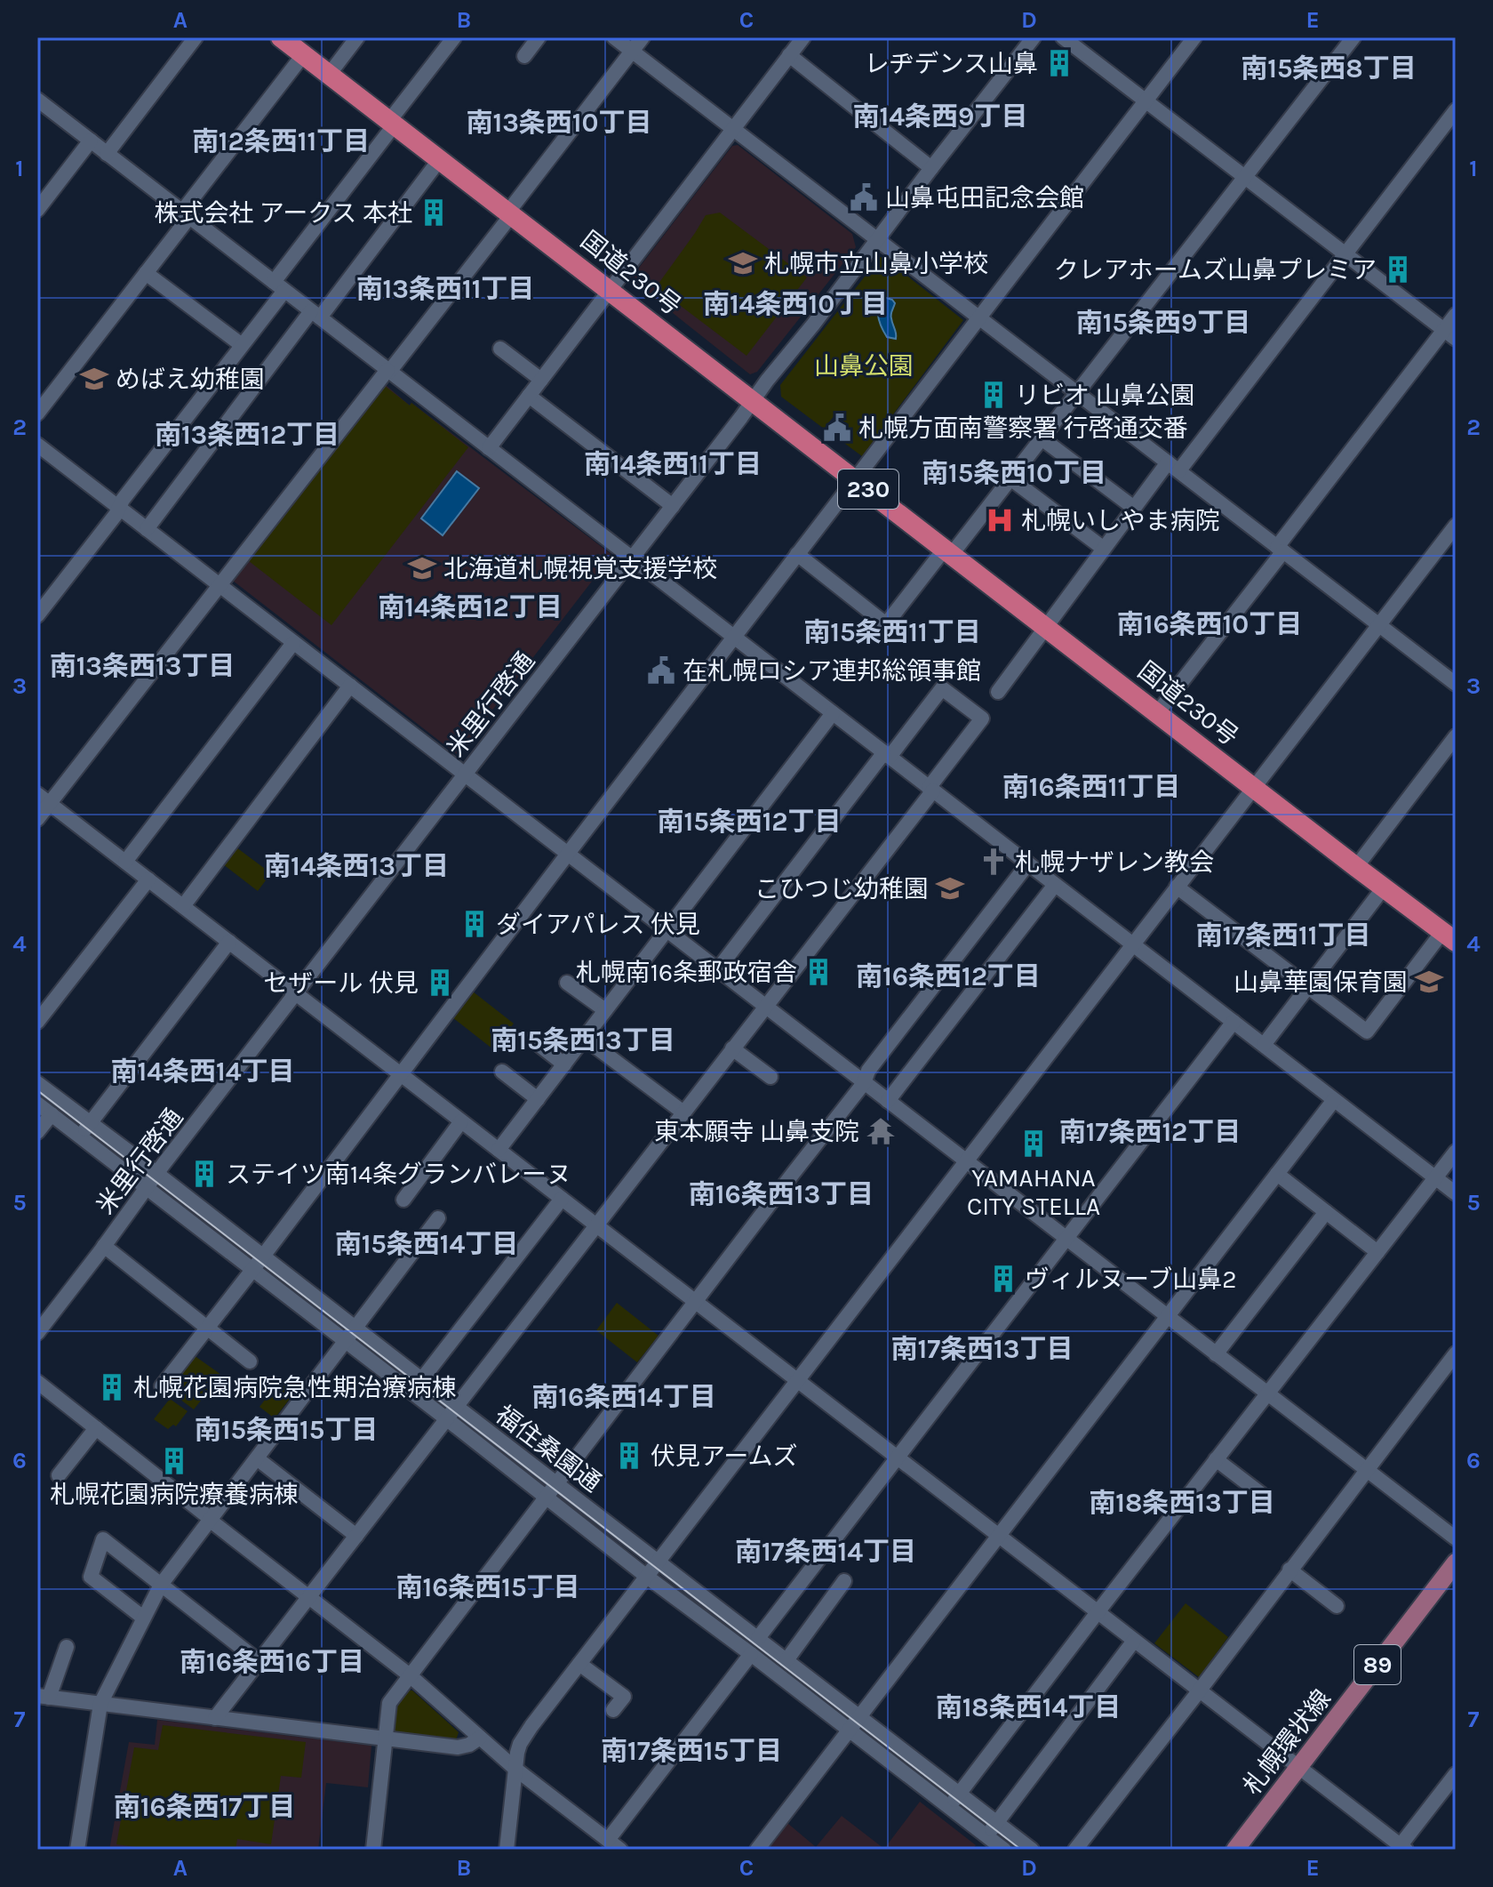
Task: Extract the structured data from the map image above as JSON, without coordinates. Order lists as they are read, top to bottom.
{
  "streets": {
    "highway": ["国道230号", "230"],
    "main road": ["89", "札幌環状線"],
    "street": ["米里行啓通", "福住桑園通"]
  },
  "crossings": [
    ["国道230号", "米里行啓通"],
    ["米里行啓通", "福住桑園通"]
  ],
  "districts": [
    "南15条西8丁目",
    "南14条西9丁目",
    "南13条西10丁目",
    "南12条西11丁目",
    "南13条西11丁目",
    "南14条西10丁目",
    "南15条西9丁目",
    "南13条西12丁目",
    "南14条西11丁目",
    "南15条西10丁目",
    "南14条西12丁目",
    "南16条西10丁目",
    "南15条西11丁目",
    "南13条西13丁目",
    "南16条西11丁目",
    "南15条西12丁目",
    "南14条西13丁目",
    "南17条西11丁目",
    "南16条西12丁目",
    "南15条西13丁目",
    "南14条西14丁目",
    "南17条西12丁目",
    "南16条西13丁目",
    "南15条西14丁目",
    "南17条西13丁目",
    "南16条西14丁目",
    "南15条西15丁目",
    "南18条西13丁目",
    "南17条西14丁目",
    "南16条西15丁目",
    "南16条西16丁目",
    "南18条西14丁目",
    "南17条西15丁目",
    "南16条西17丁目"
  ],
  "parks": ["山鼻公園"],
  "places": {
    "building": [
      "レヂデンス山鼻",
      "株式会社 アークス 本社",
      "クレアホームズ山鼻プレミア",
      "リビオ 山鼻公園",
      "ダイアパレス 伏見",
      "札幌南16条郵政宿舎",
      "セザール 伏見",
      "YAMAHANA CITY STELLA",
      "ステイツ南14条グランバレーヌ",
      "ヴィルヌーブ山鼻2",
      "札幌花園病院急性期治療病棟",
      "伏見アームズ",
      "札幌花園病院療養病棟"
    ],
    "public building": ["山鼻屯田記念会館", "札幌方面南警察署 行啓通交番", "在札幌ロシア連邦総領事館"],
    "school or university": [
      "札幌市立山鼻小学校",
      "めばえ幼稚園",
      "北海道札幌視覚支援学校",
      "こひつじ幼稚園",
      "山鼻華園保育園"
    ],
    "hospital": ["札幌いしやま病院"],
    "church": ["札幌ナザレン教会"],
    "temple": ["東本願寺 山鼻支院"]
  },
  "grid": {
    "columns": [
      "A",
      "B",
      "C",
      "D",
      "E"
    ],
    "rows": [
      "1",
      "2",
      "3",
      "4",
      "5",
      "6",
      "7"
    ]
  }
}
